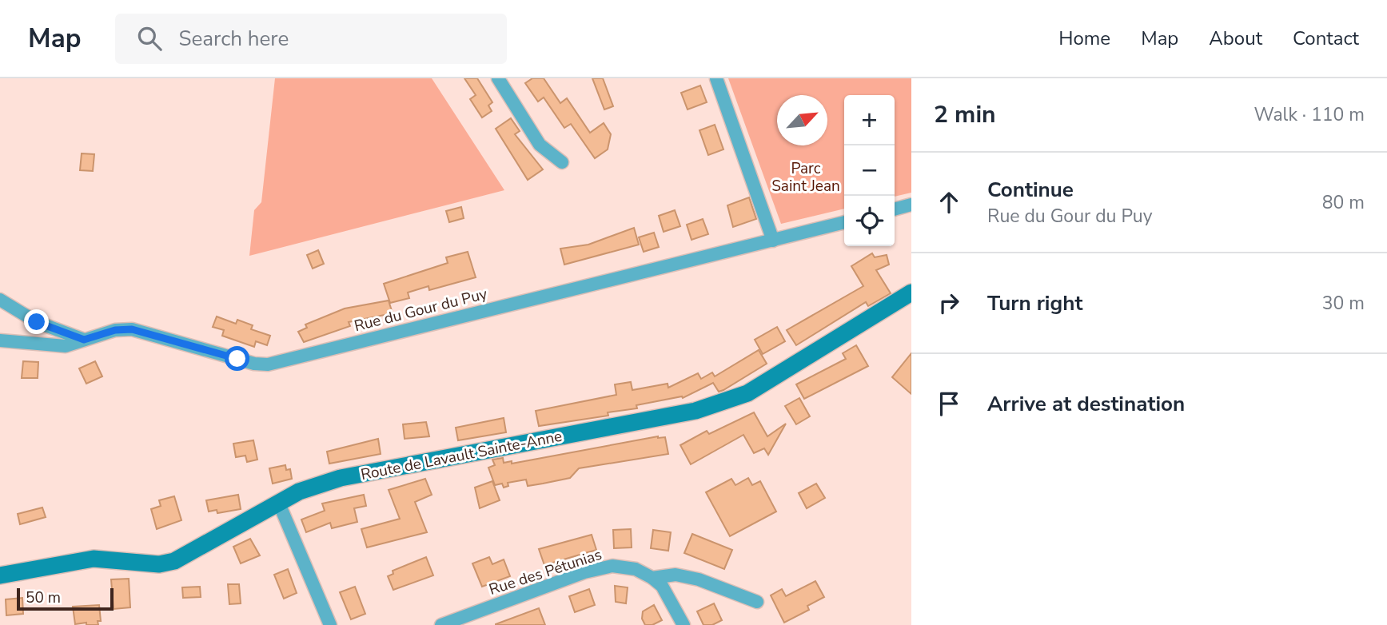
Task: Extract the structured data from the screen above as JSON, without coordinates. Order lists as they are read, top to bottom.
{
  "streets": {
    "street": ["Rue du Gour du Puy", "Route de Lavault Sainte-Anne", "Rue des Pétunias"]
  },
  "parks": ["Parc Saint Jean"],
  "scale_bar": "50 m",
  "north": "top right",
  "page": {
    "header": "Map",
    "search": "Search here",
    "nav": [
      "Home",
      "Map",
      "About",
      "Contact"
    ],
    "heading": ["2 min", "Walk · 110 m"],
    "map_buttons": ["+", "−"],
    "list": [
      ["Continue", "Rue du Gour du Puy", "80 m"],
      ["Turn right", "30 m"],
      "Arrive at destination"
    ],
    "scale": "50 m"
  }
}
